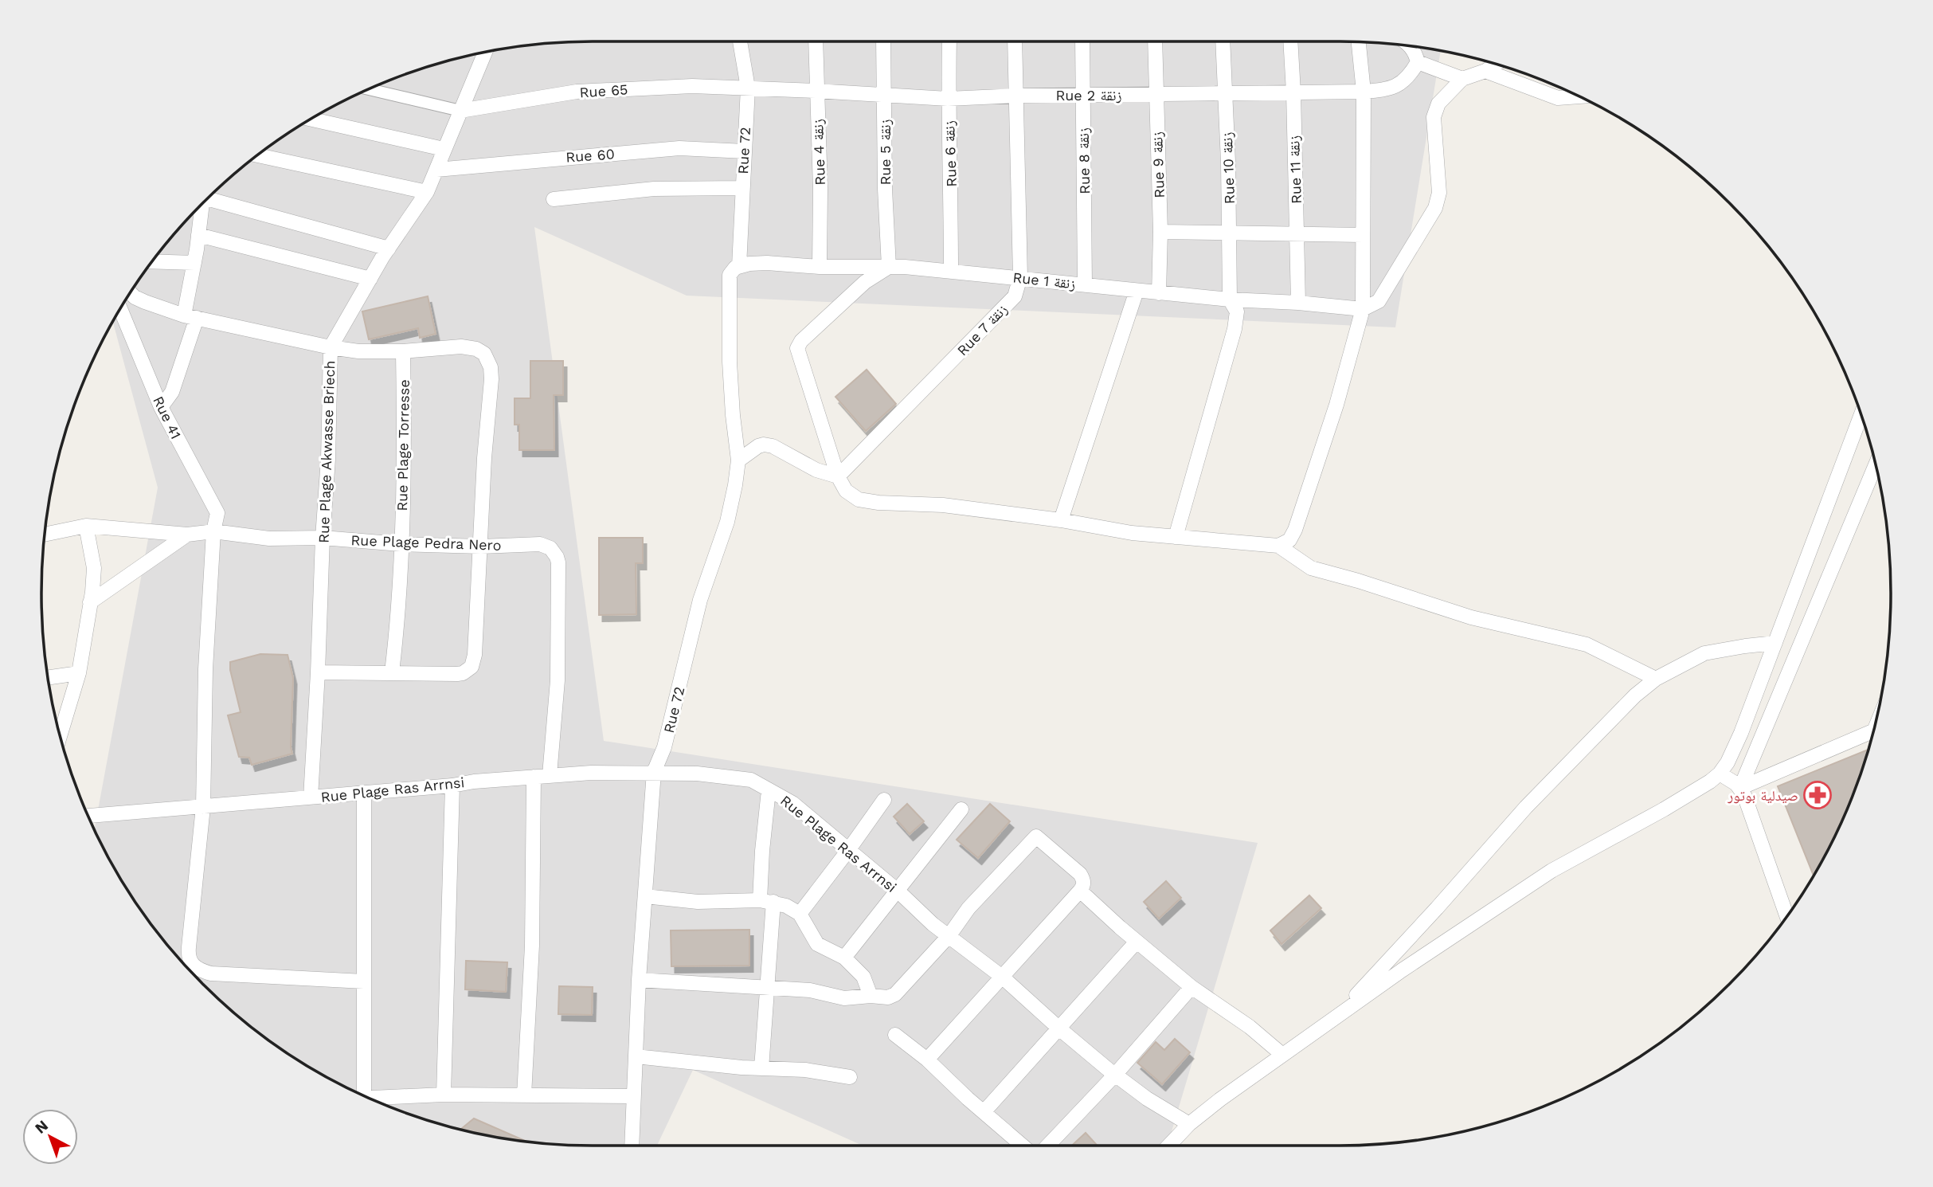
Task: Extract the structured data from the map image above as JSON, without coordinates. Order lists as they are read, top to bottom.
{
  "streets": {
    "street": [
      "Rue 65",
      "Rue 2 زنقة",
      "Rue 72",
      "Rue 4 زنقة",
      "Rue 5 زنقة",
      "Rue 6 زنقة",
      "Rue 60",
      "Rue 8 زنقة",
      "Rue 9 زنقة",
      "Rue 10 زنقة",
      "Rue 11 زنقة",
      "Rue 1 زنقة",
      "Rue 7 زنقة",
      "Rue 41",
      "Rue Plage Torresse",
      "Rue Plage Akwasse Briech",
      "Rue Plage Pedra Nero",
      "Rue Plage Ras Arrnsi"
    ]
  },
  "crossings": [
    ["Rue 65", "Rue 2 زنقة"],
    ["Rue 65", "Rue 72"],
    ["Rue 65", "Rue Plage Akwasse Briech"],
    ["Rue 2 زنقة", "Rue 72"],
    ["Rue 2 زنقة", "Rue 4 زنقة"],
    ["Rue 2 زنقة", "Rue 5 زنقة"],
    ["Rue 2 زنقة", "Rue 6 زنقة"],
    ["Rue 2 زنقة", "Rue 8 زنقة"],
    ["Rue 2 زنقة", "Rue 9 زنقة"],
    ["Rue 2 زنقة", "Rue 10 زنقة"],
    ["Rue 2 زنقة", "Rue 11 زنقة"],
    ["Rue 2 زنقة", "Rue 7 زنقة"],
    ["Rue 72", "Rue 60"],
    ["Rue 72", "Rue 1 زنقة"],
    ["Rue 72", "Rue Plage Ras Arrnsi"],
    ["Rue 4 زنقة", "Rue 1 زنقة"],
    ["Rue 5 زنقة", "Rue 1 زنقة"],
    ["Rue 6 زنقة", "Rue 1 زنقة"],
    ["Rue 60", "Rue Plage Akwasse Briech"],
    ["Rue 8 زنقة", "Rue 1 زنقة"],
    ["Rue 9 زنقة", "Rue 1 زنقة"],
    ["Rue 10 زنقة", "Rue 1 زنقة"],
    ["Rue 11 زنقة", "Rue 1 زنقة"],
    ["Rue 1 زنقة", "Rue 7 زنقة"],
    ["Rue 41", "Rue Plage Pedra Nero"],
    ["Rue 41", "Rue Plage Ras Arrnsi"],
    ["Rue Plage Torresse", "Rue Plage Pedra Nero"],
    ["Rue Plage Akwasse Briech", "Rue Plage Pedra Nero"],
    ["Rue Plage Akwasse Briech", "Rue Plage Ras Arrnsi"],
    ["Rue Plage Pedra Nero", "Rue Plage Ras Arrnsi"]
  ],
  "places": {
    "pharmacy": ["صيدلية بوتور"]
  },
  "north": "top left"
}
